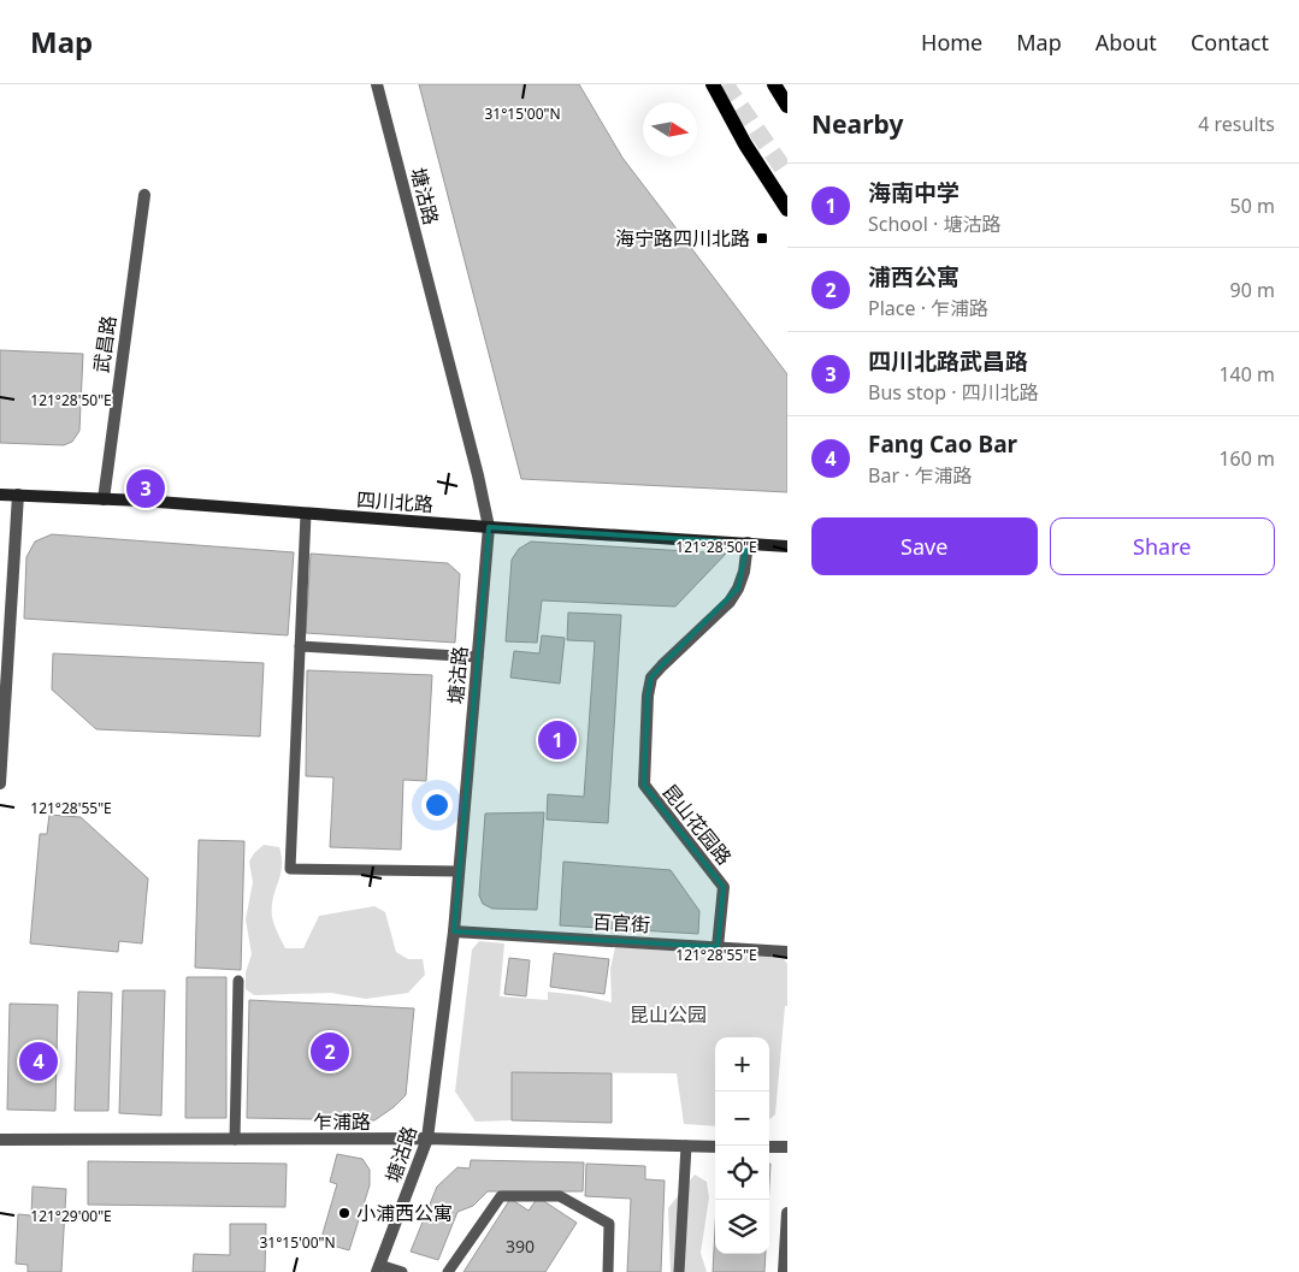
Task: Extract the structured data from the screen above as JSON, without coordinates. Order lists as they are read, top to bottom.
{
  "streets": {
    "main road": ["四川北路"],
    "street": [
      "塘沽路",
      "武昌路",
      "昆山花园路",
      "百官街",
      "乍浦路"
    ]
  },
  "crossings": [
    ["塘沽路", "四川北路"],
    ["塘沽路", "百官街"],
    ["塘沽路", "乍浦路"],
    ["武昌路", "四川北路"],
    ["四川北路", "昆山花园路"],
    ["昆山花园路", "百官街"]
  ],
  "parks": ["昆山公园"],
  "places": {
    "transit": ["海宁路四川北路"],
    "other": ["小浦西公寓"]
  },
  "house_numbers": ["390"],
  "north": "right",
  "page": {
    "header": "Map",
    "nav": [
      "Home",
      "Map",
      "About",
      "Contact"
    ],
    "heading": ["Nearby", "4 results"],
    "list": [
      {
        "mark": "1",
        "name": "海南中学",
        "note": "School · 塘沽路",
        "value": "50 m"
      },
      {
        "mark": "2",
        "name": "浦西公寓",
        "note": "Place · 乍浦路",
        "value": "90 m"
      },
      {
        "mark": "3",
        "name": "四川北路武昌路",
        "note": "Bus stop · 四川北路",
        "value": "140 m"
      },
      {
        "mark": "4",
        "name": "Fang Cao Bar",
        "note": "Bar · 乍浦路",
        "value": "160 m"
      }
    ],
    "pins": [
      "3",
      "1",
      "2",
      "4"
    ],
    "buttons": ["Save", "Share"],
    "map_buttons": ["+", "−"]
  },
  "coordinates": [
    "31°15'00\"N",
    "121°28'50\"E",
    "121°28'55\"E",
    "121°29'00\"E"
  ]
}
